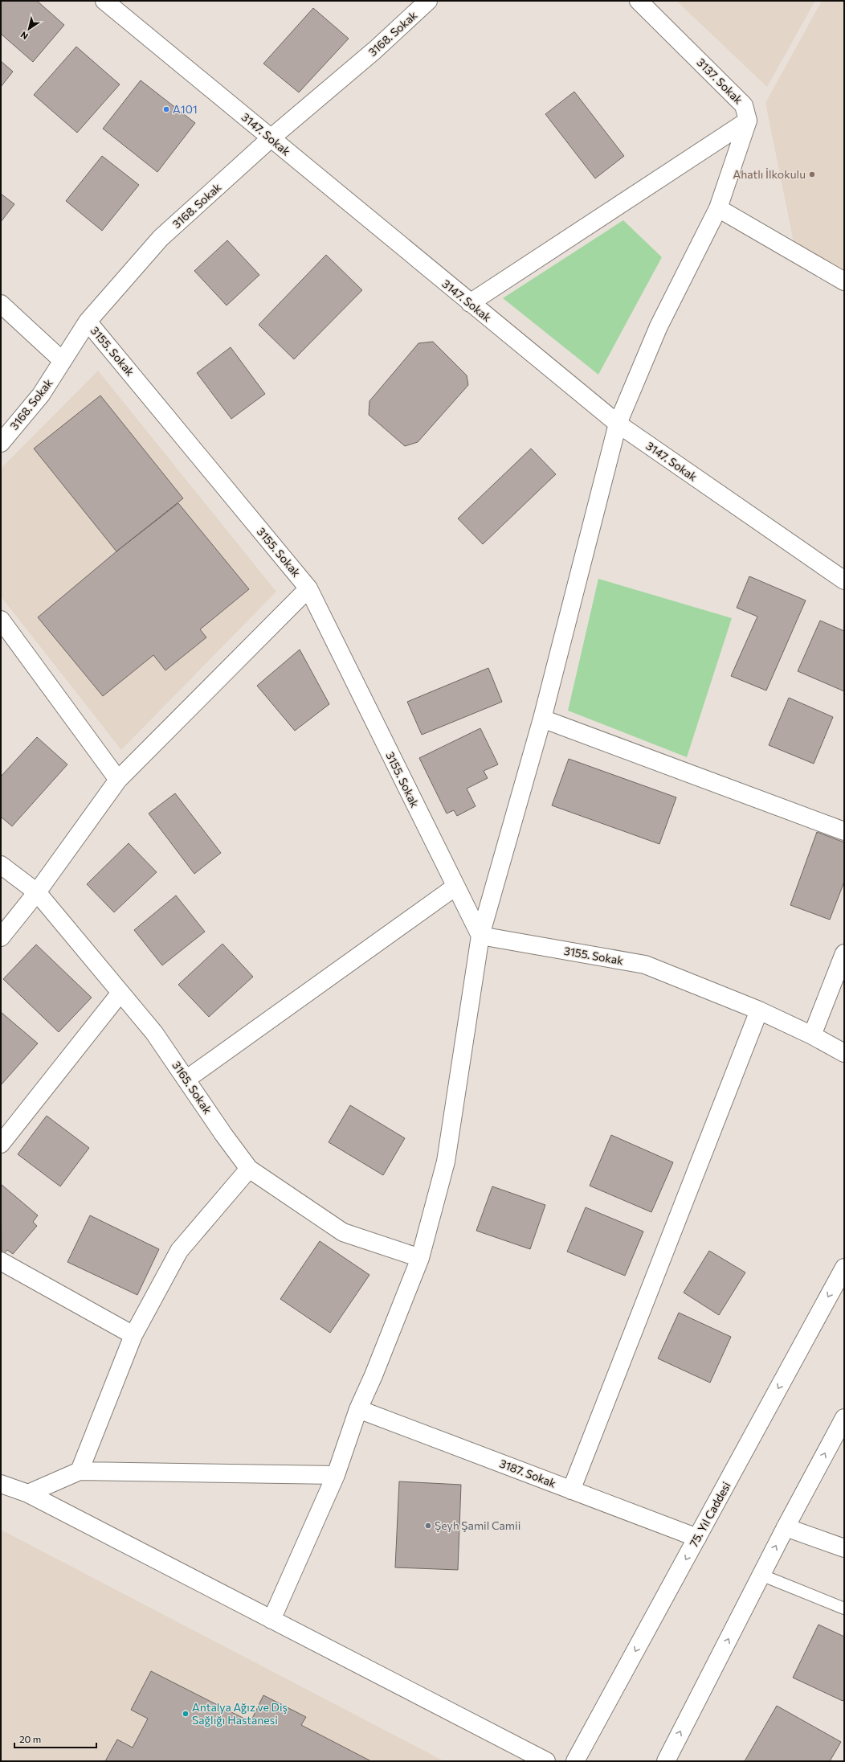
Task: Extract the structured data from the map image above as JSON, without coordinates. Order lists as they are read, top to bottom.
{
  "streets": {
    "street": [
      "3168. Sokak",
      "3137. Sokak",
      "3147. Sokak",
      "3155. Sokak",
      "3165. Sokak",
      "3187. Sokak",
      "75. Yıl Caddesi"
    ]
  },
  "crossings": [
    ["3168. Sokak", "3147. Sokak"],
    ["3168. Sokak", "3155. Sokak"],
    ["3187. Sokak", "75. Yıl Caddesi"]
  ],
  "places": [
    "A101",
    "Ahatlı İlkokulu",
    "Şeyh Şamil Camii",
    "Antalya Ağız ve Diş Sağlığı Hastanesi"
  ],
  "scale_bar": "20 m",
  "north": "bottom left"
}
